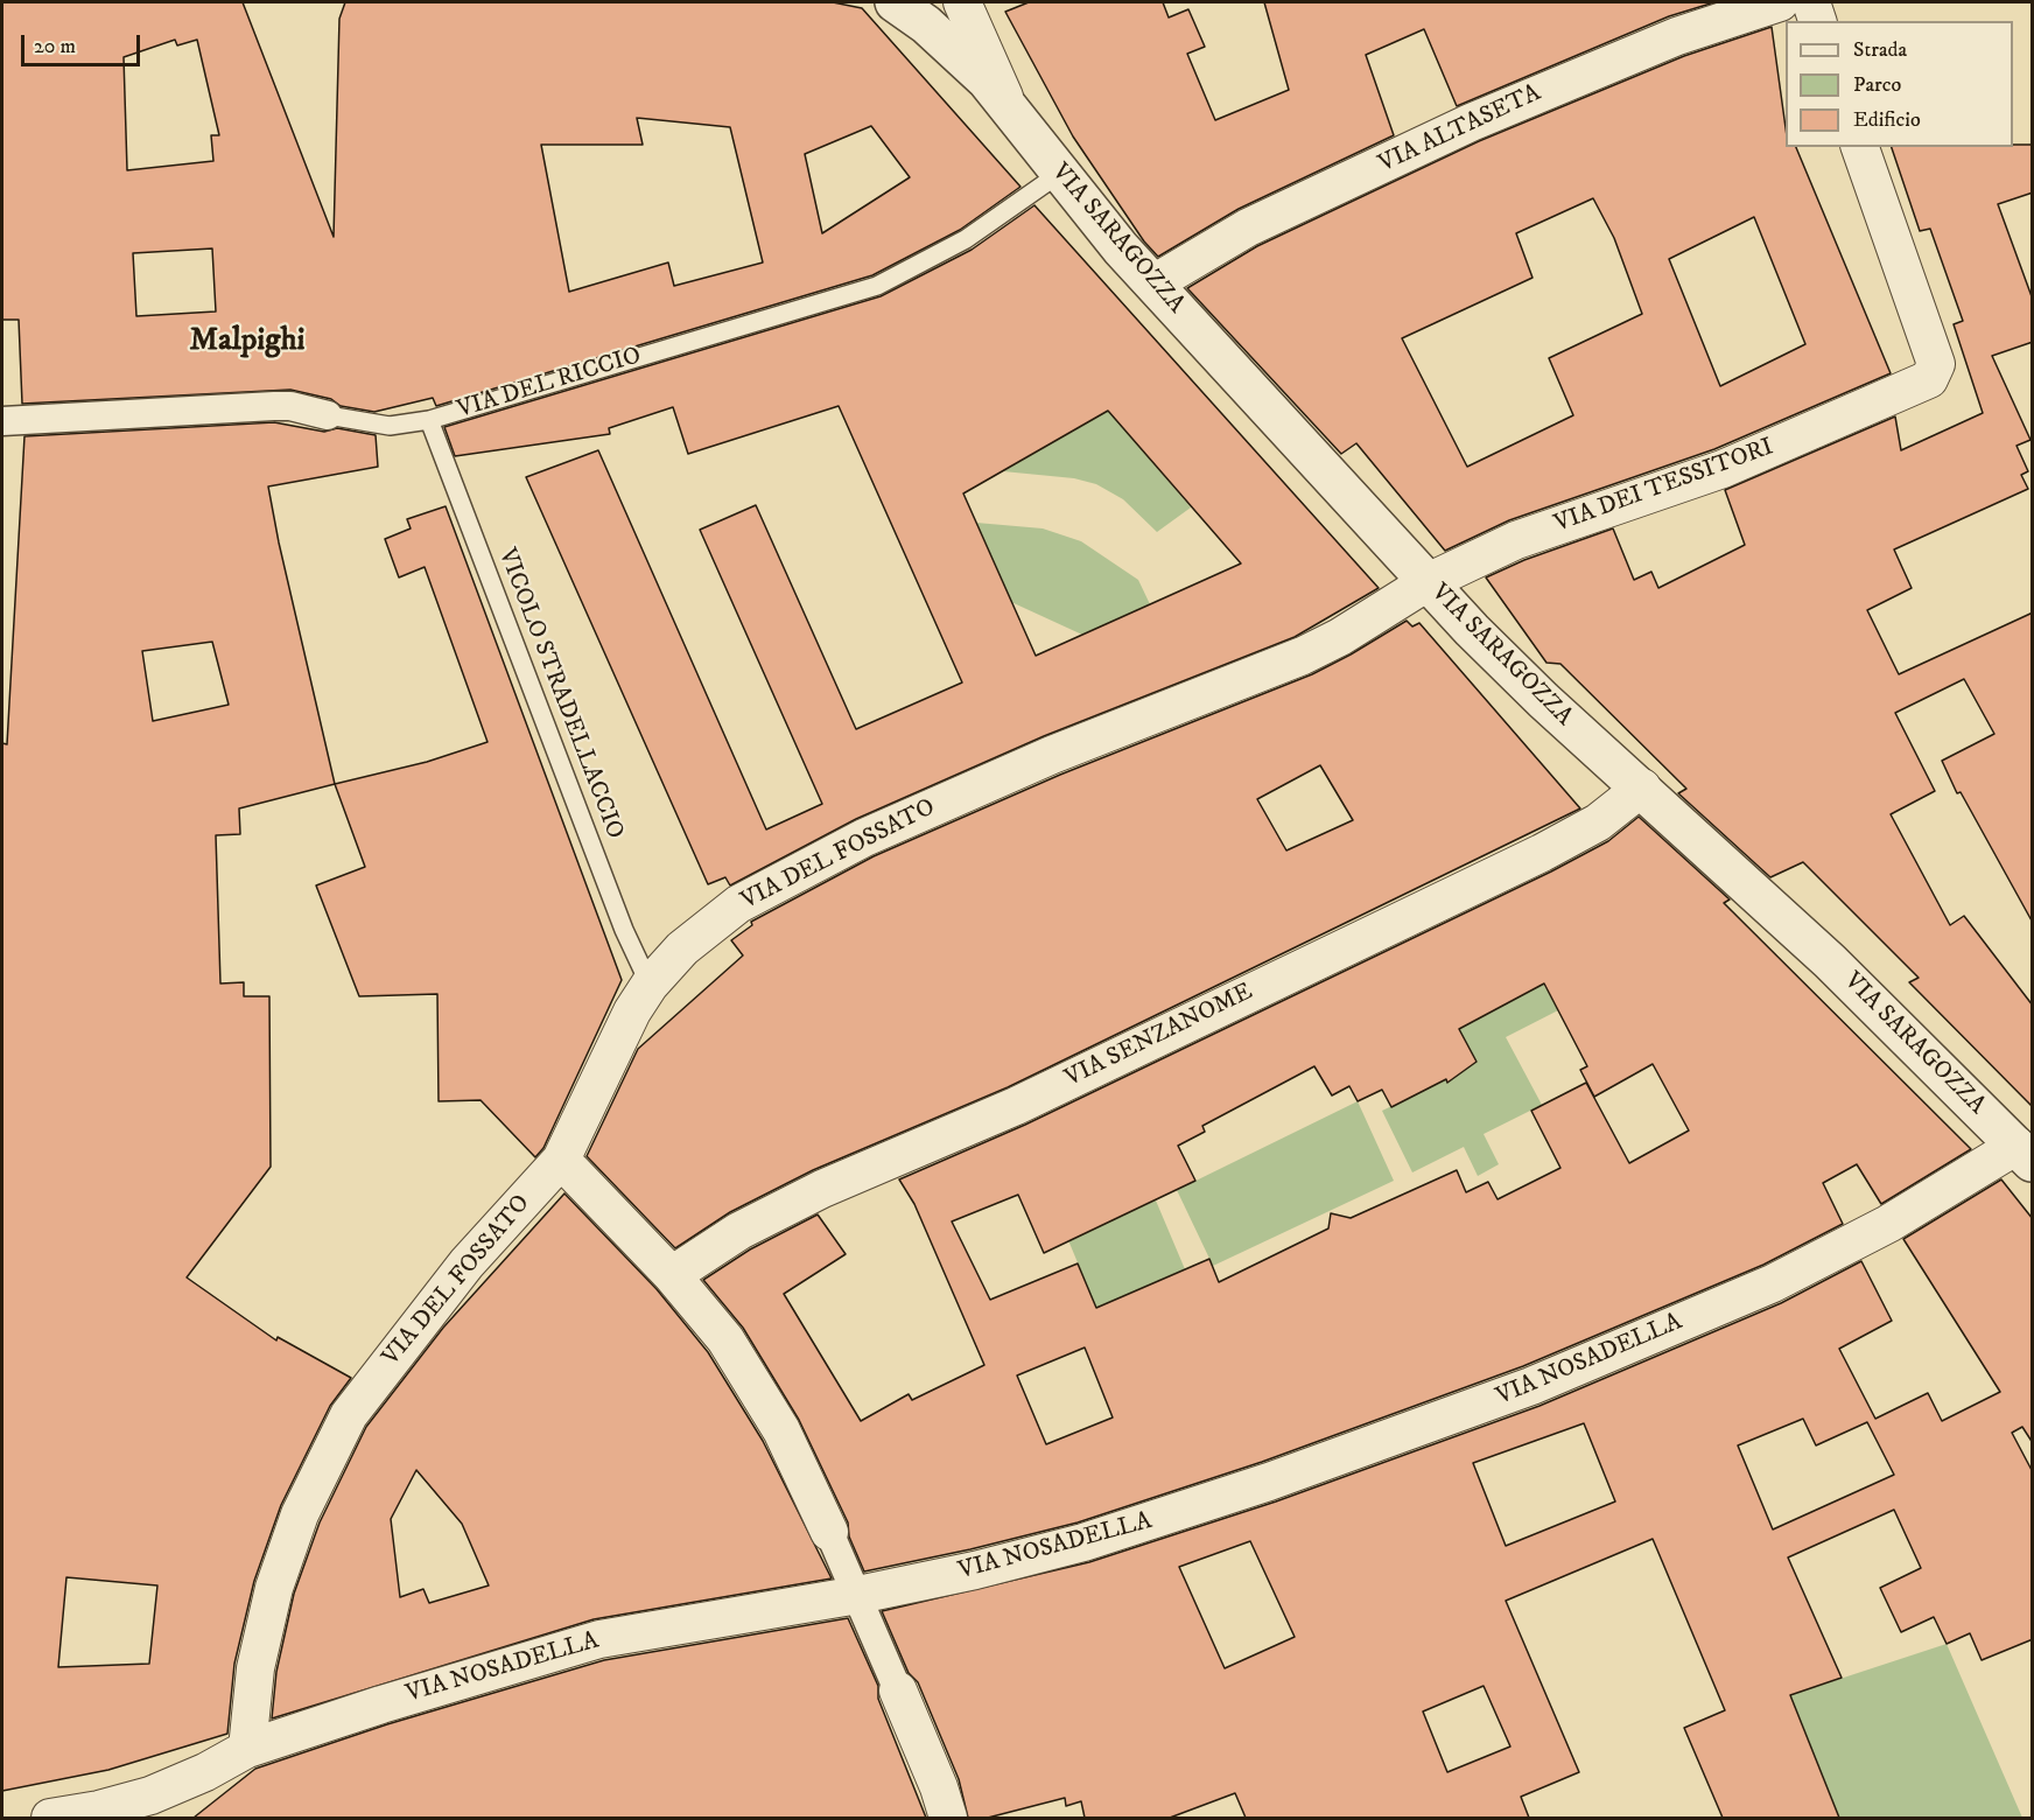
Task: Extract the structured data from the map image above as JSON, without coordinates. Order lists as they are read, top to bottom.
{
  "streets": {
    "street": [
      "VIA ALTASETA",
      "VIA SARAGOZZA",
      "VIA DEL RICCIO",
      "VIA DEI TESSITORI",
      "VIA DEL FOSSATO",
      "VIA SENZANOME",
      "VIA NOSADELLA"
    ],
    "lane": ["VICOLO STRADELLACCIO"]
  },
  "crossings": [
    ["VIA ALTASETA", "VIA SARAGOZZA"],
    ["VIA SARAGOZZA", "VIA DEL RICCIO"],
    ["VIA SARAGOZZA", "VIA DEI TESSITORI"],
    ["VIA SARAGOZZA", "VIA DEL FOSSATO"],
    ["VIA SARAGOZZA", "VIA SENZANOME"],
    ["VIA SARAGOZZA", "VIA NOSADELLA"],
    ["VIA DEL RICCIO", "VICOLO STRADELLACCIO"],
    ["VIA DEI TESSITORI", "VIA DEL FOSSATO"],
    ["VICOLO STRADELLACCIO", "VIA DEL FOSSATO"],
    ["VIA DEL FOSSATO", "VIA NOSADELLA"]
  ],
  "districts": ["Malpighi"],
  "legend": ["Strada", "Parco", "Edificio"],
  "scale_bar": "20 m"
}
